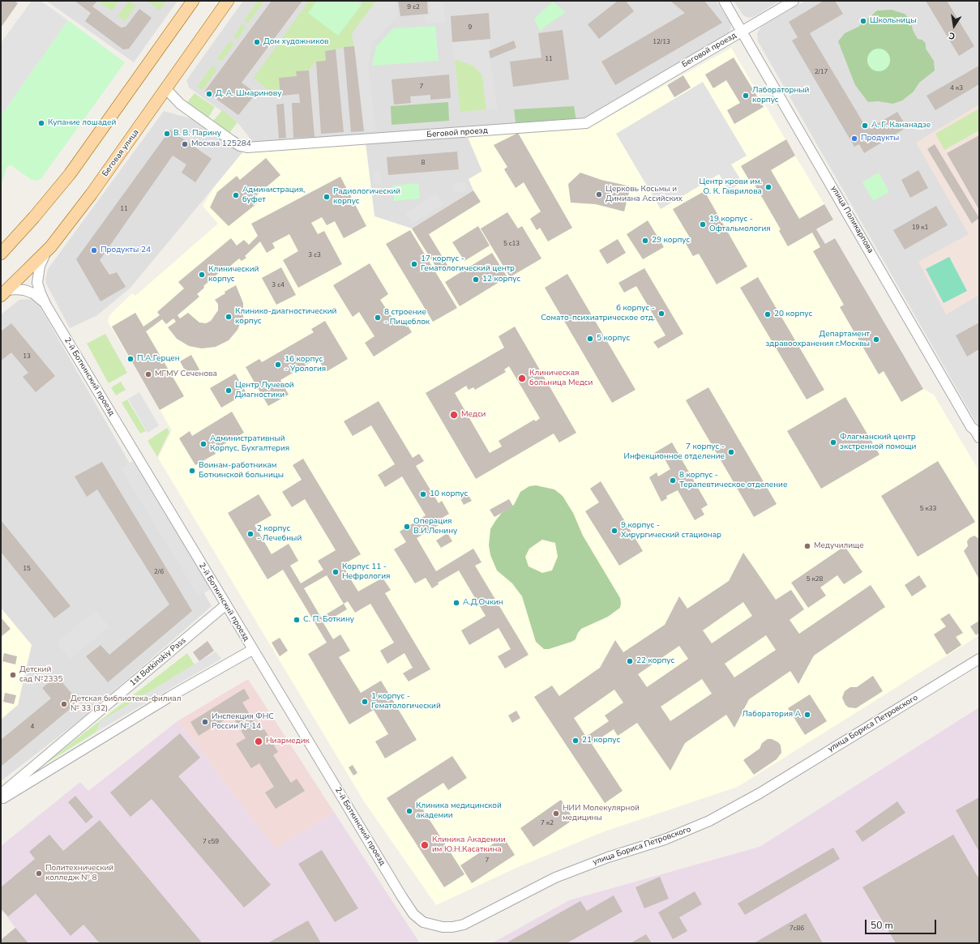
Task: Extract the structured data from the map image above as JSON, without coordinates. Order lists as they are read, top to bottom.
{
  "streets": {
    "main road": ["Беговая улица"],
    "street": [
      "Беговой проезд",
      "улица Поликарпова",
      "2-й Боткинский проезд",
      "1st Botkinskiy Pass",
      "улица Бориса Петровского"
    ]
  },
  "crossings": [
    ["Беговой проезд", "Беговая улица"],
    ["Беговой проезд", "улица Поликарпова"],
    ["Беговая улица", "2-й Боткинский проезд"],
    ["2-й Боткинский проезд", "1st Botkinskiy Pass"],
    ["2-й Боткинский проезд", "улица Бориса Петровского"]
  ],
  "places": [
    "Школьницы",
    "Дом художников",
    "Д. А. Шмаринову",
    "Лабораторный корпус",
    "Купание лошадей",
    "А. Г. Кананадзе",
    "В. В. Парину",
    "Продукты",
    "Москва 125284",
    "Центр крови им. О. К. Гаврилова",
    "Церковь Косьмы и Димиана Ассийских",
    "Администрация, буфет",
    "Радиологический корпус",
    "19 корпус - Офтальмология",
    "29 корпус",
    "Продукты 24",
    "17 корпус - Гематологический центр",
    "Клинический корпус",
    "12 корпус",
    "6 корпус - Сомато-психиатрическое отд.",
    "20 корпус",
    "Клинико-диагностический корпус",
    "8 строение - Пищеблок",
    "5 корпус",
    "Департамент здравоохранения г.Москвы",
    "П.А.Герцен",
    "16 корпус - Урология",
    "МГМУ Сеченова",
    "Клиническая больница Медси",
    "Центр Лучевой Диагностики",
    "Медси",
    "Флагманский центр экстренной помощи",
    "Административный Корпус, Бухгалтерия",
    "7 корпус - Инфекционное отделение",
    "Воинам-работникам Боткинской больницы",
    "8 корпус - Терапевтическое отделение",
    "10 корпус",
    "Операция В.И.Ленину",
    "9 корпус - Хирургический стационар",
    "2 корпус - Лечебный",
    "Медучилище",
    "Корпус 11 - Нефрология",
    "А.Д.Очкин",
    "С. П. Боткину",
    "22 корпус",
    "Детский сад №2335",
    "1 корпус - Гематологический",
    "Детская библиотека-филиал № 33 (32)",
    "Лаборатория А",
    "Инспекция ФНС России № 14",
    "21 корпус",
    "Ниармедик",
    "Клиника медицинской академии",
    "НИИ Молекулярной медицины",
    "Клиника Академии им Ю.Н.Касаткина",
    "Политехнический колледж № 8"
  ],
  "house_numbers": [
    "9 с2",
    "9",
    "12/13",
    "11",
    "2/17",
    "7",
    "4 к3",
    "8",
    "11",
    "19 к1",
    "5 с13",
    "3 с3",
    "3 с4",
    "13",
    "5 к33",
    "15",
    "2/6",
    "5 к28",
    "4",
    "7 к2",
    "7 с59",
    "7",
    "7с86"
  ],
  "scale_bar": "50 m",
  "north": "bottom"
}
